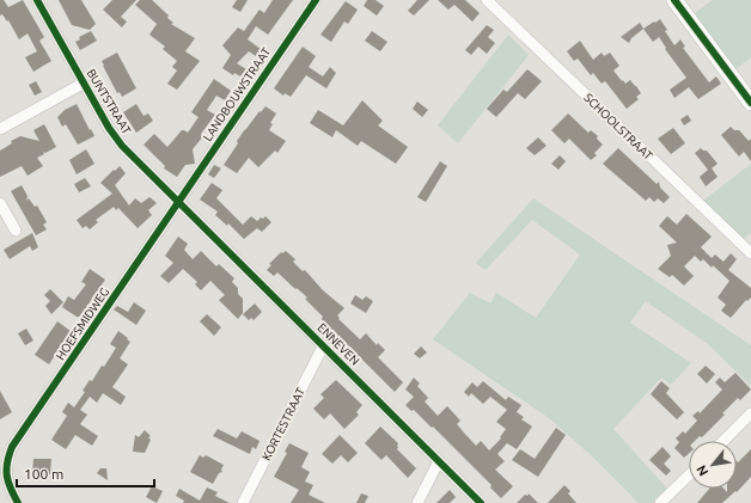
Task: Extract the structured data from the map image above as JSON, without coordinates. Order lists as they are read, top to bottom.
{
  "streets": {
    "street": [
      "LANDBOUWSTRAAT",
      "BUNTSTRAAT",
      "SCHOOLSTRAAT",
      "HOEFSMIDWEG",
      "ENNEVEN",
      "KORTESTRAAT"
    ]
  },
  "crossings": [
    ["LANDBOUWSTRAAT", "BUNTSTRAAT"],
    ["LANDBOUWSTRAAT", "HOEFSMIDWEG"],
    ["LANDBOUWSTRAAT", "ENNEVEN"],
    ["BUNTSTRAAT", "HOEFSMIDWEG"],
    ["BUNTSTRAAT", "ENNEVEN"],
    ["HOEFSMIDWEG", "ENNEVEN"],
    ["ENNEVEN", "KORTESTRAAT"]
  ],
  "scale_bar": "100 m",
  "north": "bottom left"
}
